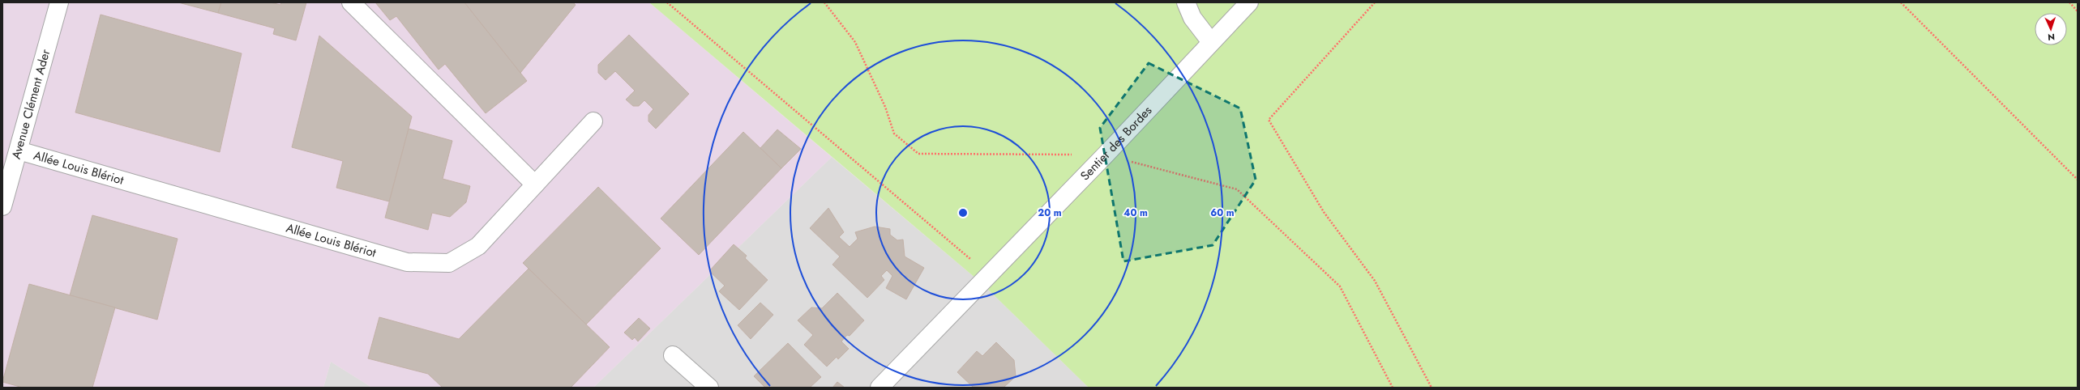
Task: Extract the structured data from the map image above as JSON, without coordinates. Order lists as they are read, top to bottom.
{
  "streets": {
    "street": ["Avenue Clément Ader", "Sentier des Bordes", "Allée Louis Blériot"]
  },
  "crossings": [
    ["Avenue Clément Ader", "Allée Louis Blériot"]
  ],
  "north": "bottom",
  "rings": ["20 m", "40 m", "60 m"]
}
